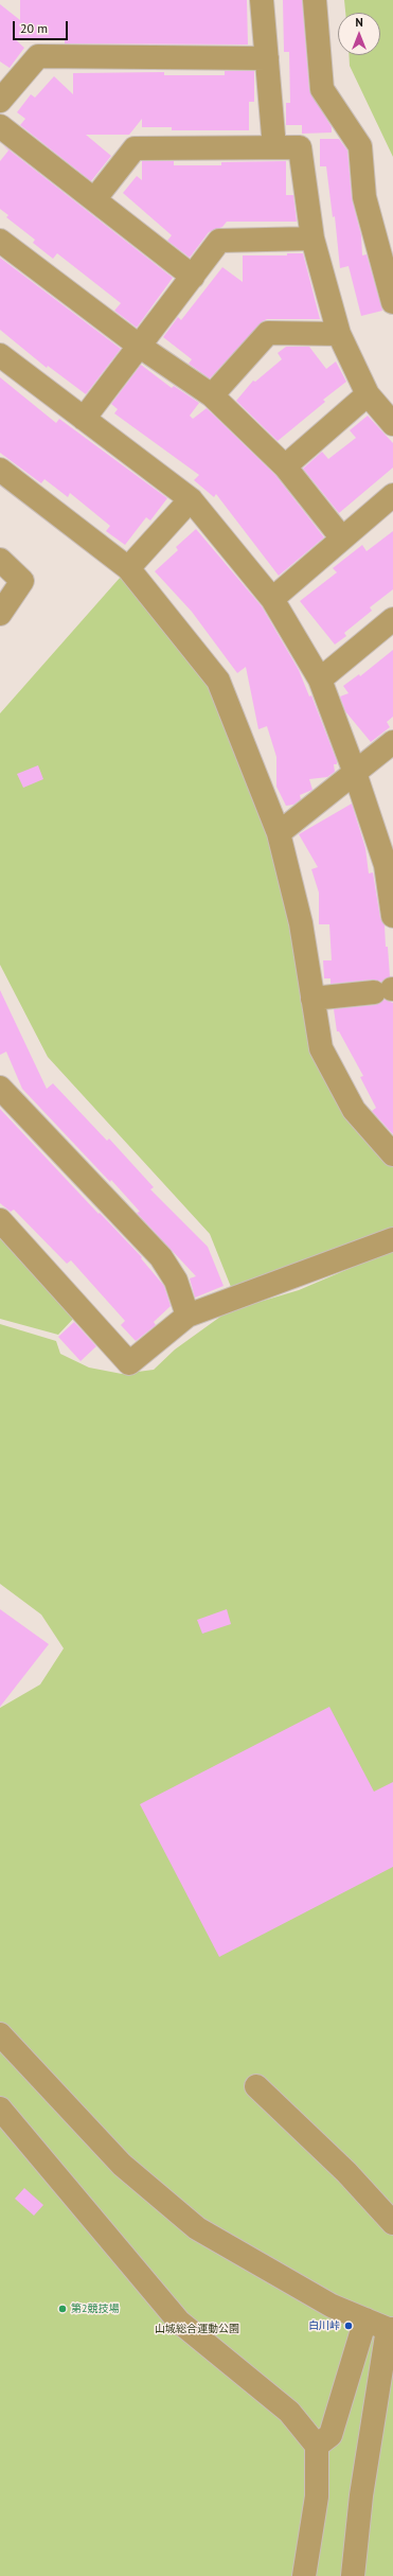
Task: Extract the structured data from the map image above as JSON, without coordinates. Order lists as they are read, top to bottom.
{
  "parks": ["山城総合運動公園"],
  "places": ["第2競技場", "白川峠"],
  "scale_bar": "20 m",
  "north": "top"
}
